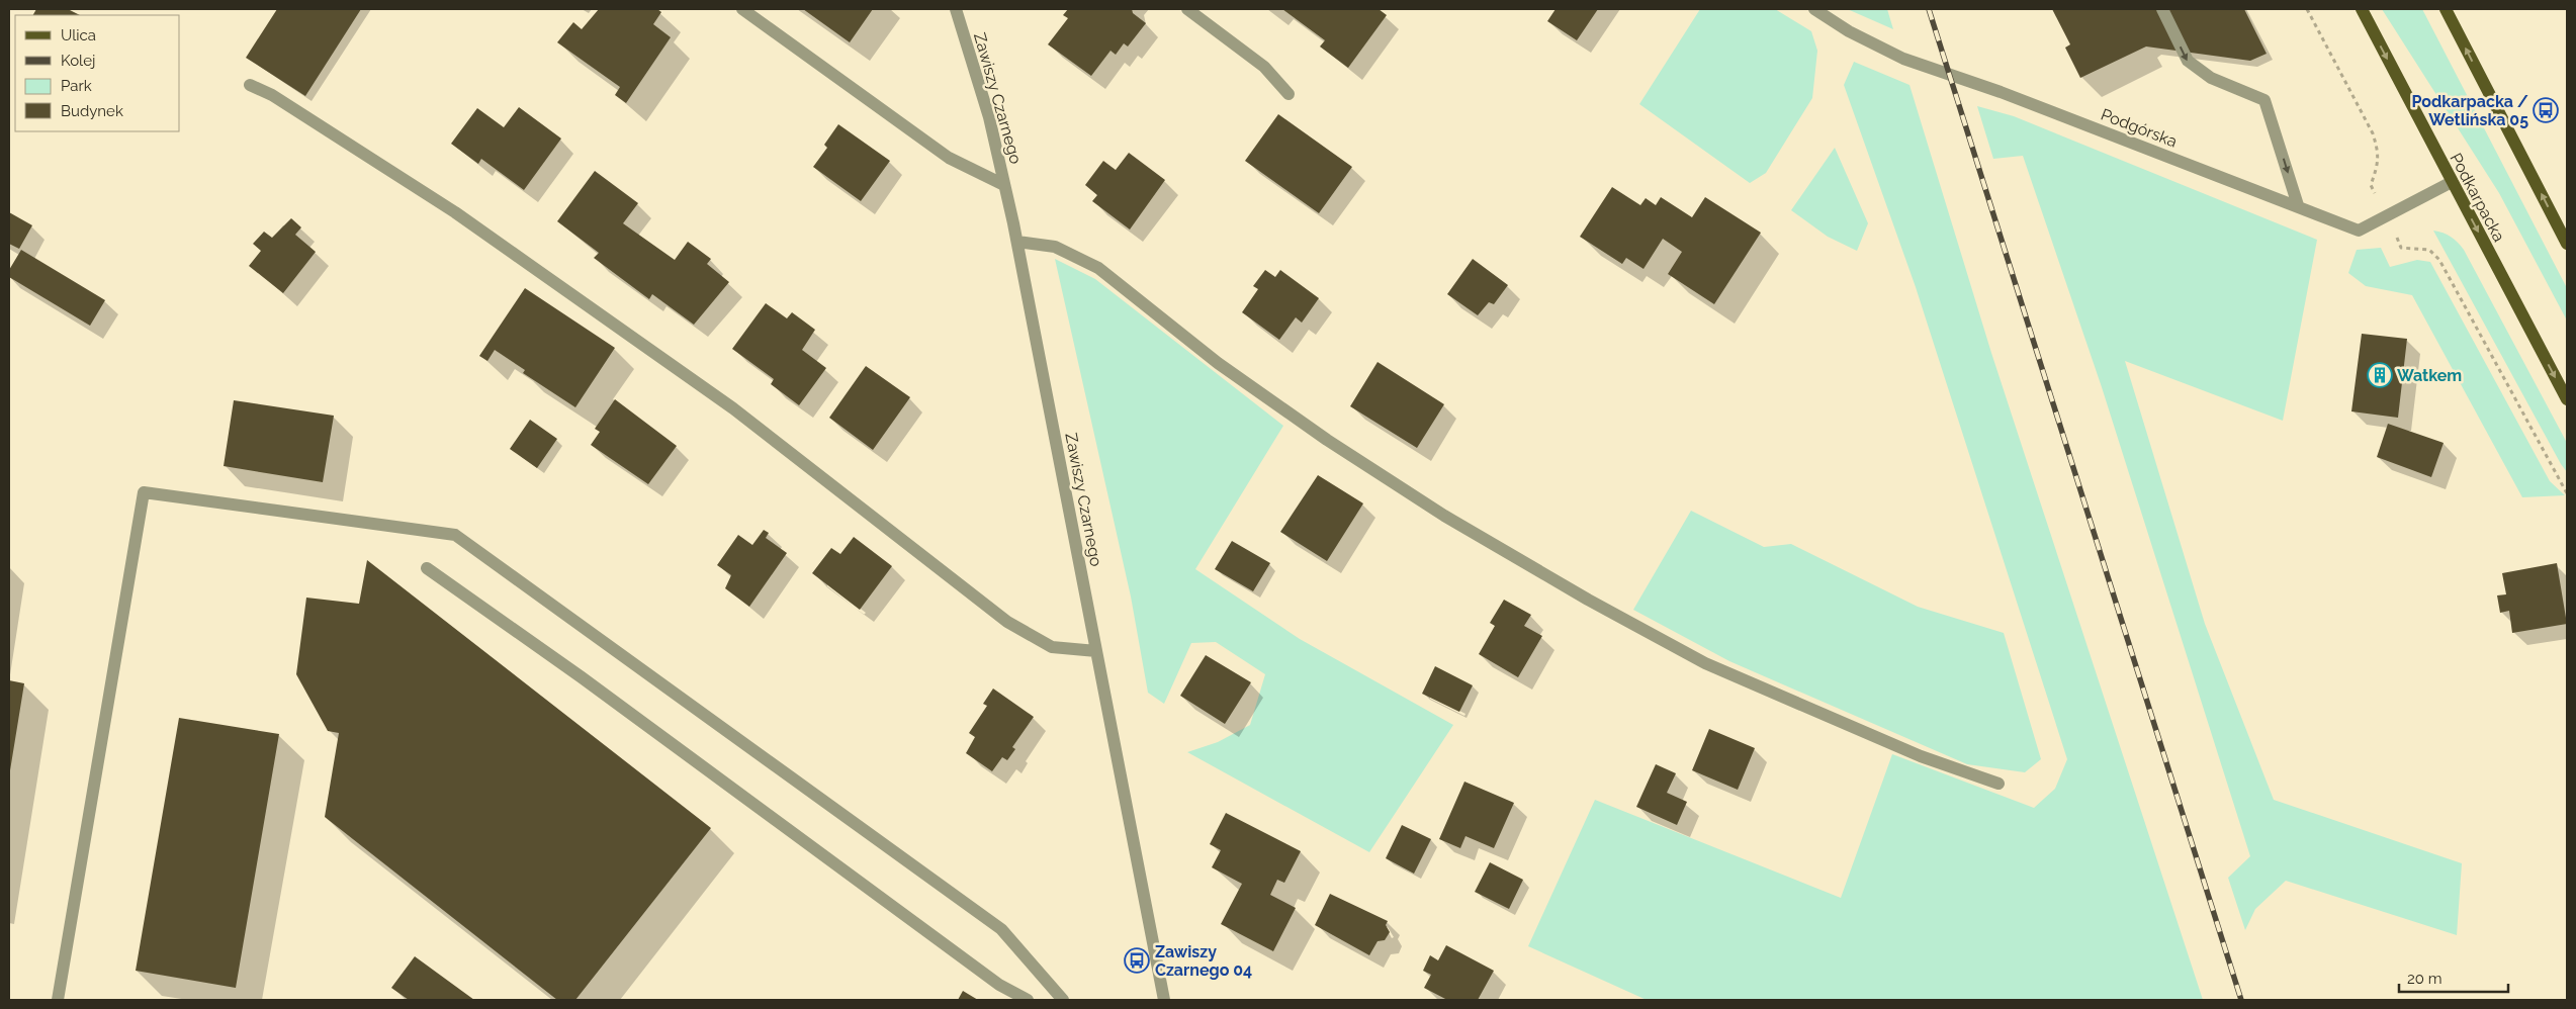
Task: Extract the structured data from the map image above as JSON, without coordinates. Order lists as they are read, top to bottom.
{
  "streets": {
    "main road": ["Podkarpacka"],
    "street": ["Zawiszy Czarnego", "Podgórska"]
  },
  "crossings": [
    ["Podgórska", "Podkarpacka"]
  ],
  "places": {
    "bus stop": ["Podkarpacka / Wetlińska 05", "Zawiszy Czarnego 04"],
    "building": ["Watkem"]
  },
  "legend": [
    "Ulica",
    "Kolej",
    "Park",
    "Budynek"
  ],
  "scale_bar": "20 m"
}
